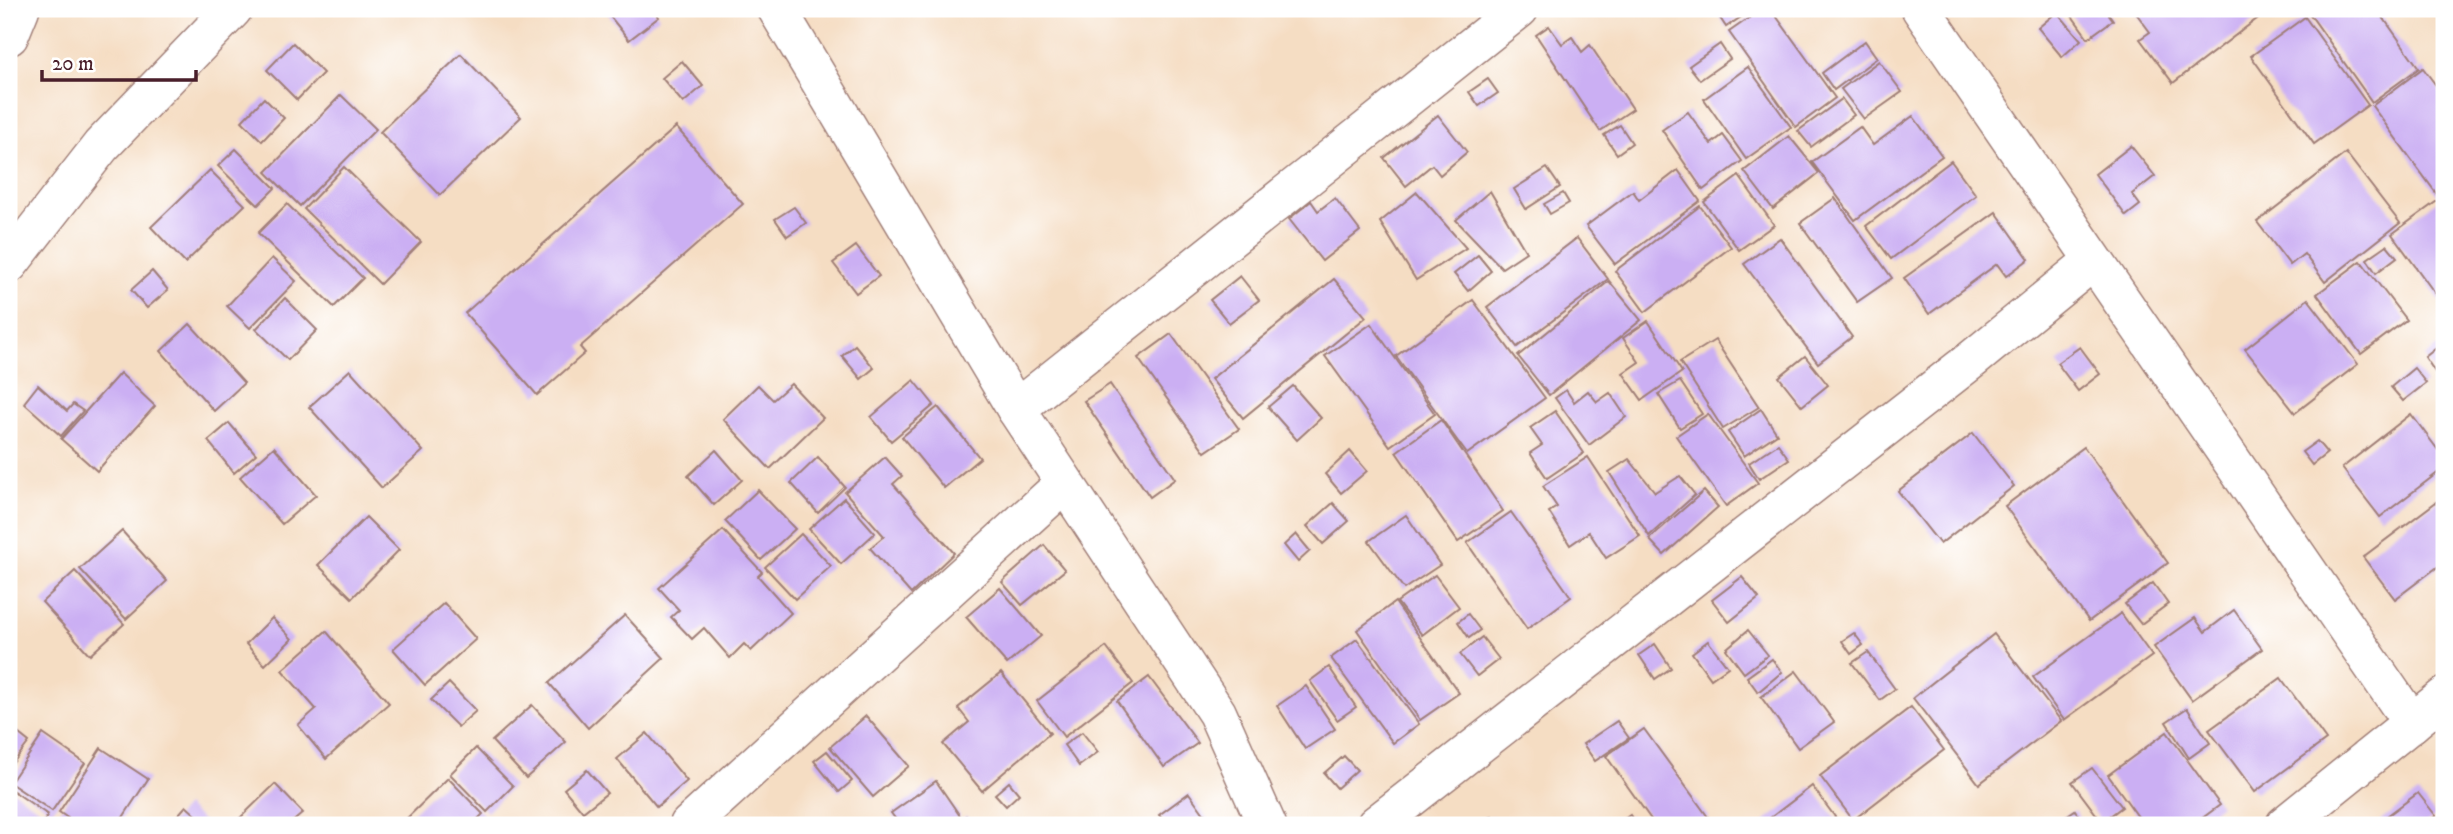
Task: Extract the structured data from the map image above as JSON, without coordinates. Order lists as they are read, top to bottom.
{
  "scale_bar": "20 m"
}
